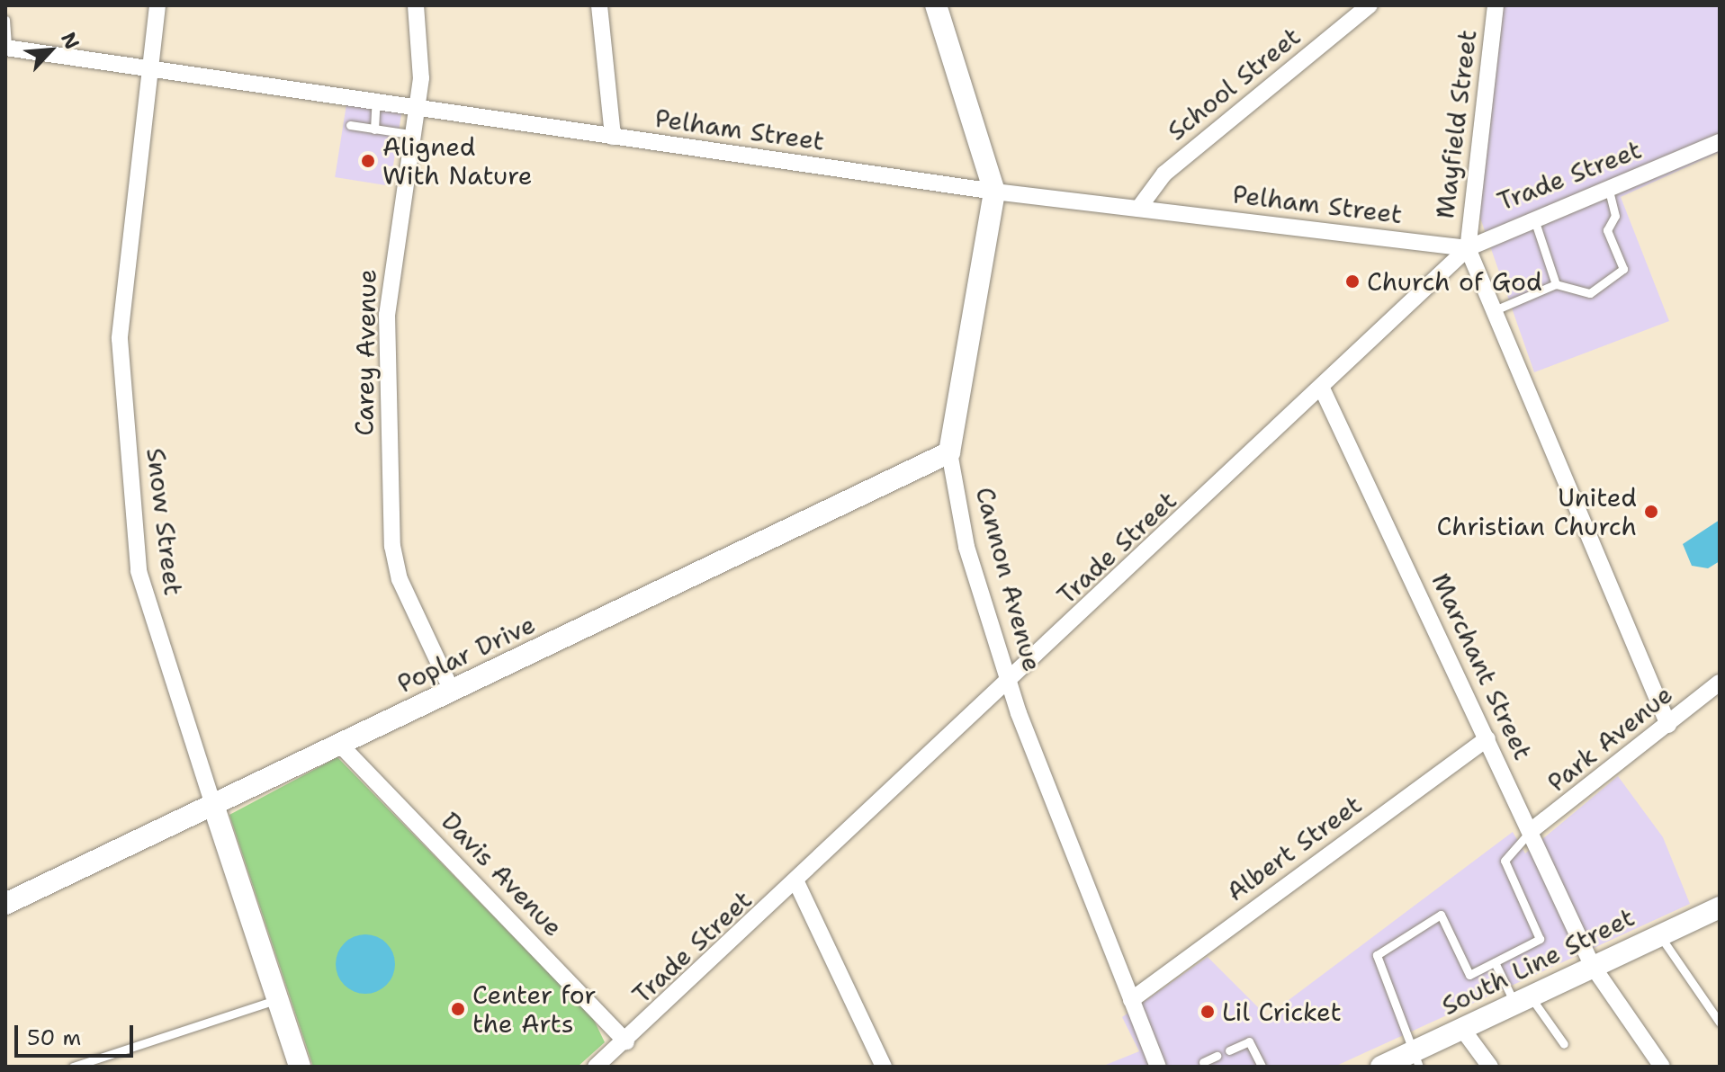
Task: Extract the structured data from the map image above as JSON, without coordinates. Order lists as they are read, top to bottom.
{
  "streets": {
    "street": [
      "School Street",
      "Mayfield Street",
      "Pelham Street",
      "Trade Street",
      "Carey Avenue",
      "Snow Street",
      "Cannon Avenue",
      "Poplar Drive",
      "Marchant Street",
      "Park Avenue",
      "Albert Street",
      "Davis Avenue",
      "South Line Street"
    ]
  },
  "crossings": [
    ["School Street", "Pelham Street"],
    ["Mayfield Street", "Pelham Street"],
    ["Mayfield Street", "Trade Street"],
    ["Pelham Street", "Trade Street"],
    ["Pelham Street", "Carey Avenue"],
    ["Pelham Street", "Snow Street"],
    ["Pelham Street", "Cannon Avenue"],
    ["Trade Street", "Cannon Avenue"],
    ["Trade Street", "Marchant Street"],
    ["Trade Street", "Davis Avenue"],
    ["Carey Avenue", "Poplar Drive"],
    ["Snow Street", "Poplar Drive"],
    ["Cannon Avenue", "Poplar Drive"],
    ["Cannon Avenue", "Albert Street"],
    ["Poplar Drive", "Davis Avenue"],
    ["Marchant Street", "Park Avenue"],
    ["Marchant Street", "Albert Street"],
    ["Marchant Street", "South Line Street"]
  ],
  "places": [
    "Aligned With Nature",
    "Church of God",
    "United Christian Church",
    "Center for the Arts",
    "Lil Cricket"
  ],
  "scale_bar": "50 m",
  "north": "top right"
}
